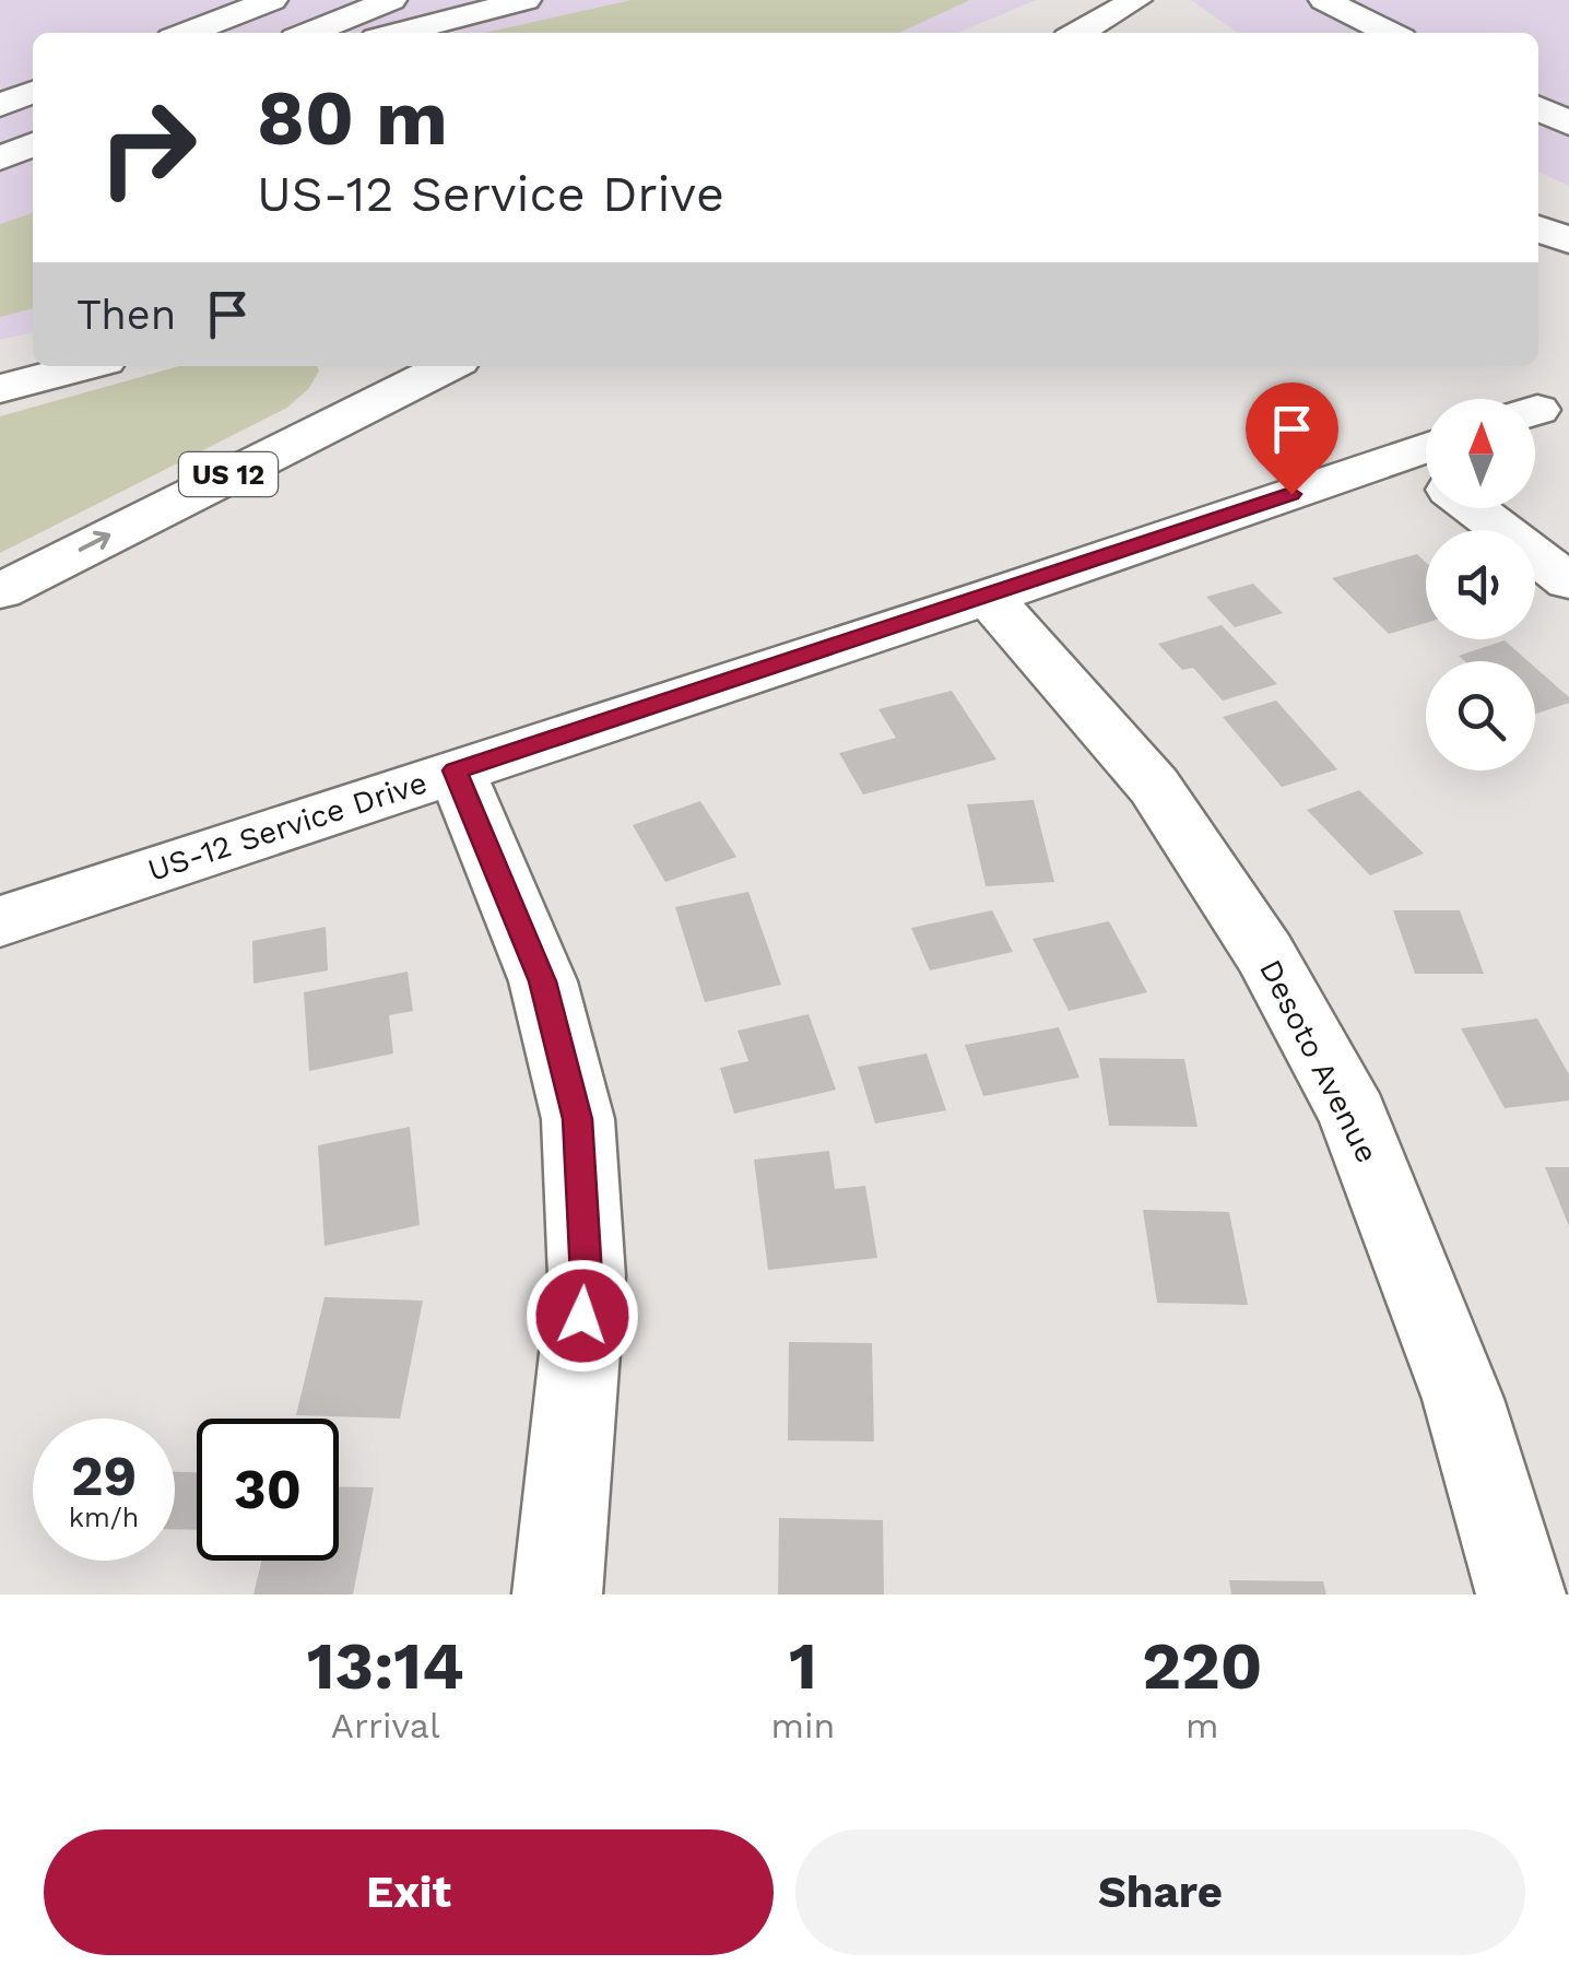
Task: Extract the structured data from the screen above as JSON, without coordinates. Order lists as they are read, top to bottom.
{
  "streets": {
    "main road": ["US 12", "US-12 Service Drive", "Desoto Avenue"]
  },
  "crossings": [
    ["US-12 Service Drive", "Desoto Avenue"]
  ],
  "north": "top",
  "page": {
    "turn": ["80 m", "US-12 Service Drive"],
    "then": "Then",
    "speed": "29 km/h",
    "limit": "30",
    "eta": [
      "13:14",
      "Arrival",
      "1",
      "min",
      "220",
      "m"
    ],
    "buttons": ["Exit", "Share"]
  }
}
